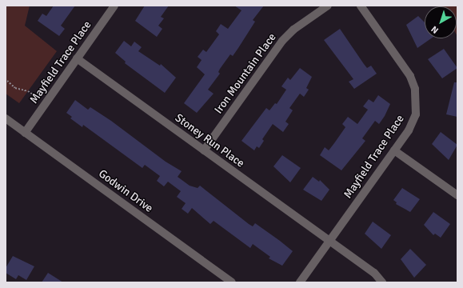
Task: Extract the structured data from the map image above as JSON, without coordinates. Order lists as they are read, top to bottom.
{
  "streets": {
    "street": [
      "Mayfield Trace Place",
      "Iron Mountain Place",
      "Stoney Run Place",
      "Godwin Drive"
    ]
  },
  "crossings": [
    ["Mayfield Trace Place", "Stoney Run Place"],
    ["Mayfield Trace Place", "Godwin Drive"],
    ["Iron Mountain Place", "Stoney Run Place"]
  ],
  "north": "bottom left"
}
